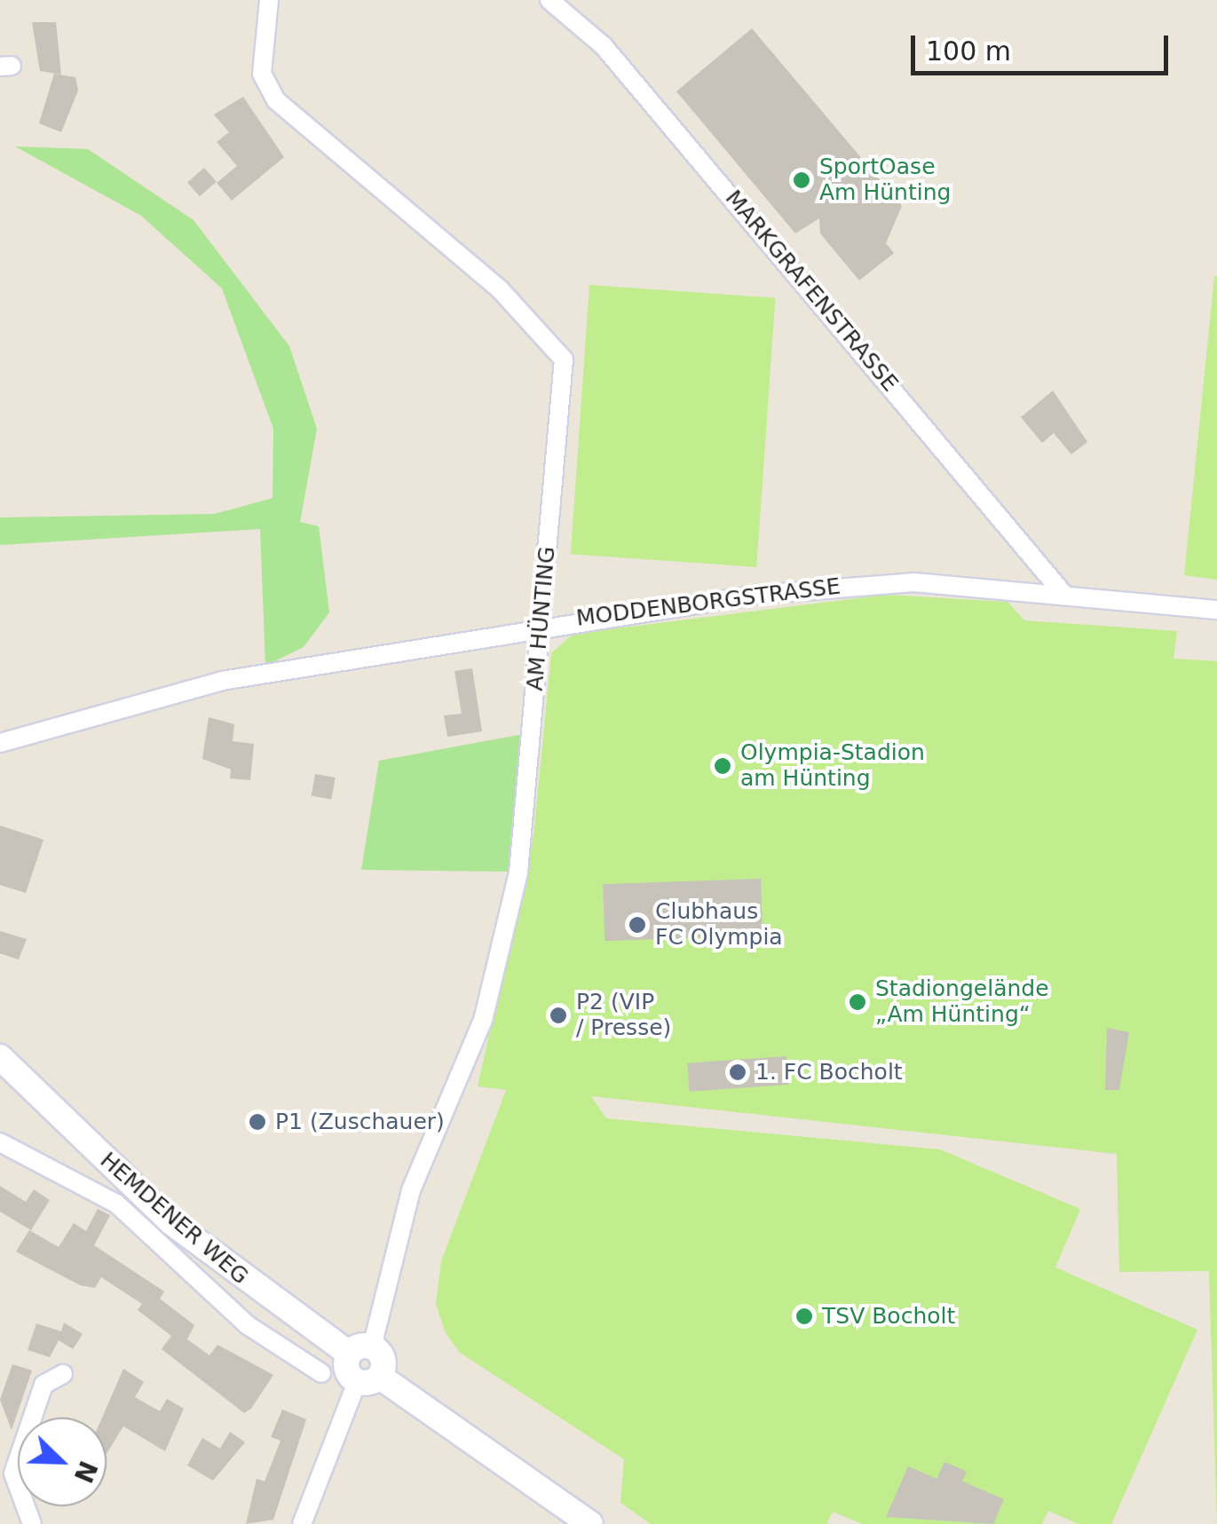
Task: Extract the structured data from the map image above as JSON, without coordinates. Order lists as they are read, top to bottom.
{
  "streets": {
    "street": [
      "MARKGRAFENSTRASSE",
      "MODDENBORGSTRASSE",
      "AM HÜNTING",
      "HEMDENER WEG"
    ]
  },
  "crossings": [
    ["MARKGRAFENSTRASSE", "MODDENBORGSTRASSE"],
    ["MODDENBORGSTRASSE", "AM HÜNTING"],
    ["AM HÜNTING", "HEMDENER WEG"]
  ],
  "places": [
    "SportOase Am Hünting",
    "Olympia-Stadion am Hünting",
    "Clubhaus FC Olympia",
    "Stadiongelände „Am Hünting“",
    "P2 (VIP / Presse)",
    "1. FC Bocholt",
    "P1 (Zuschauer)",
    "TSV Bocholt"
  ],
  "scale_bar": "100 m",
  "north": "bottom right"
}
